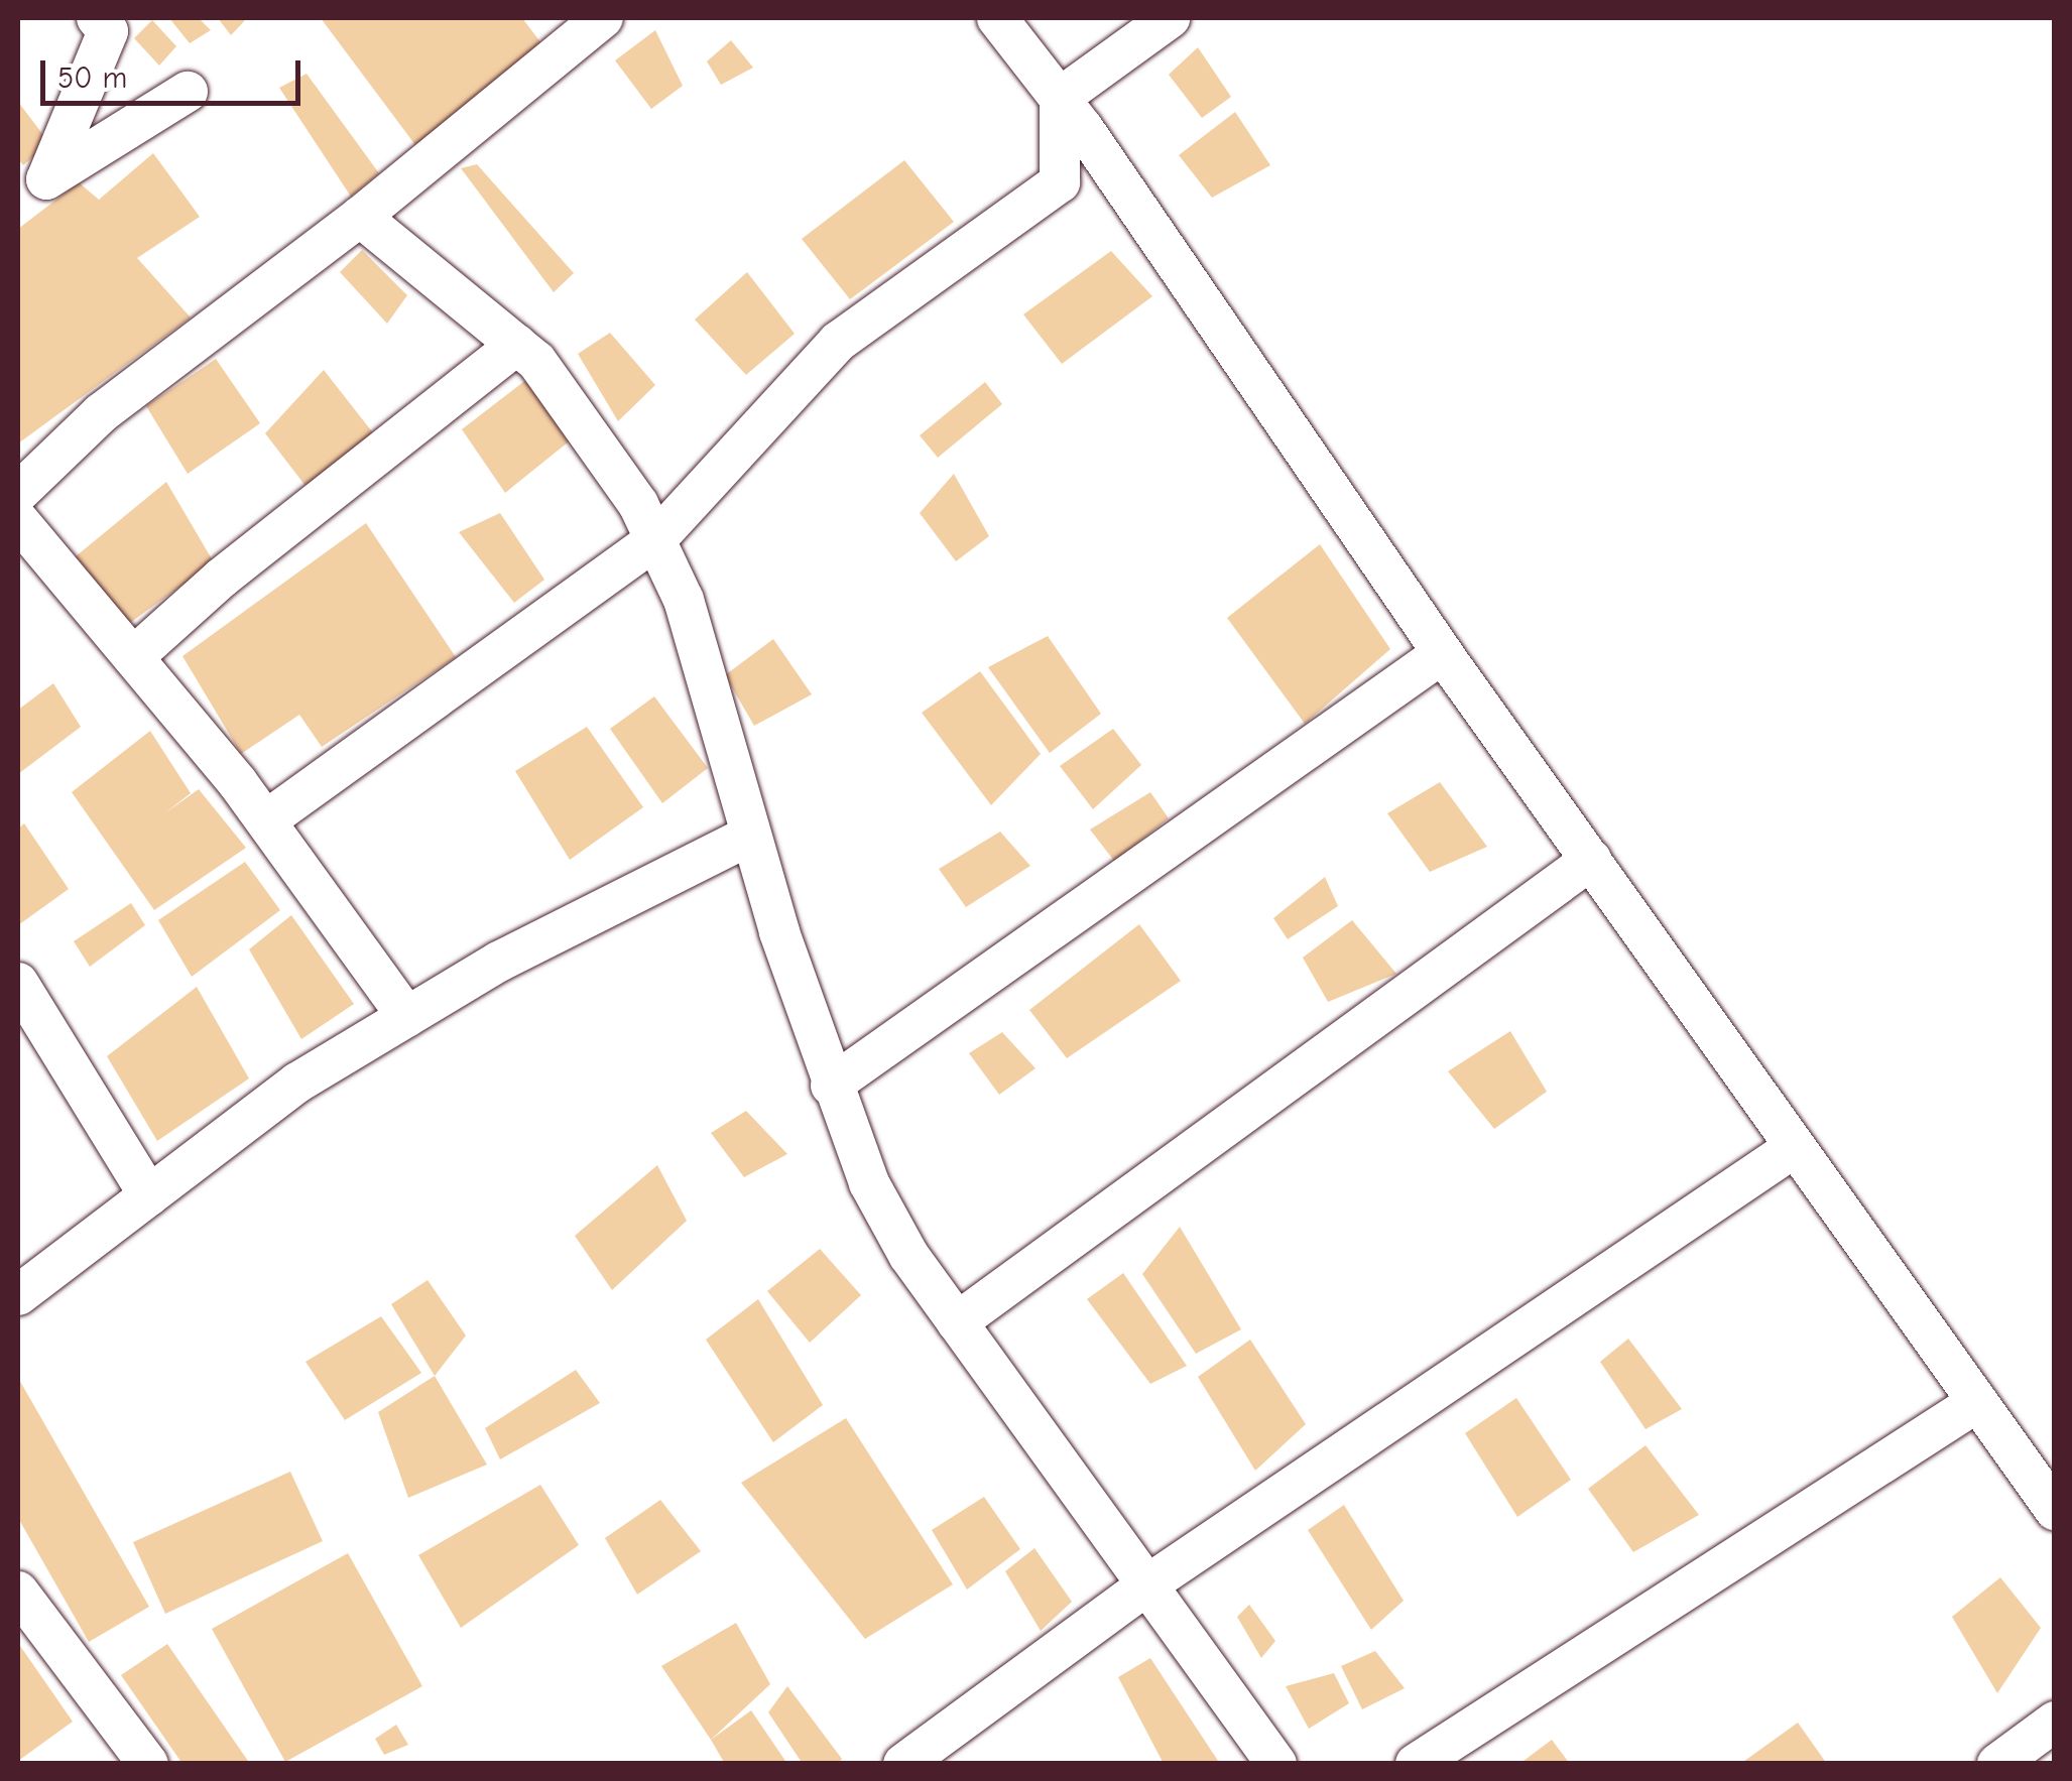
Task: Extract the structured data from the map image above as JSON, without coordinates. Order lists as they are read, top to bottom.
{
  "scale_bar": "50 m"
}
